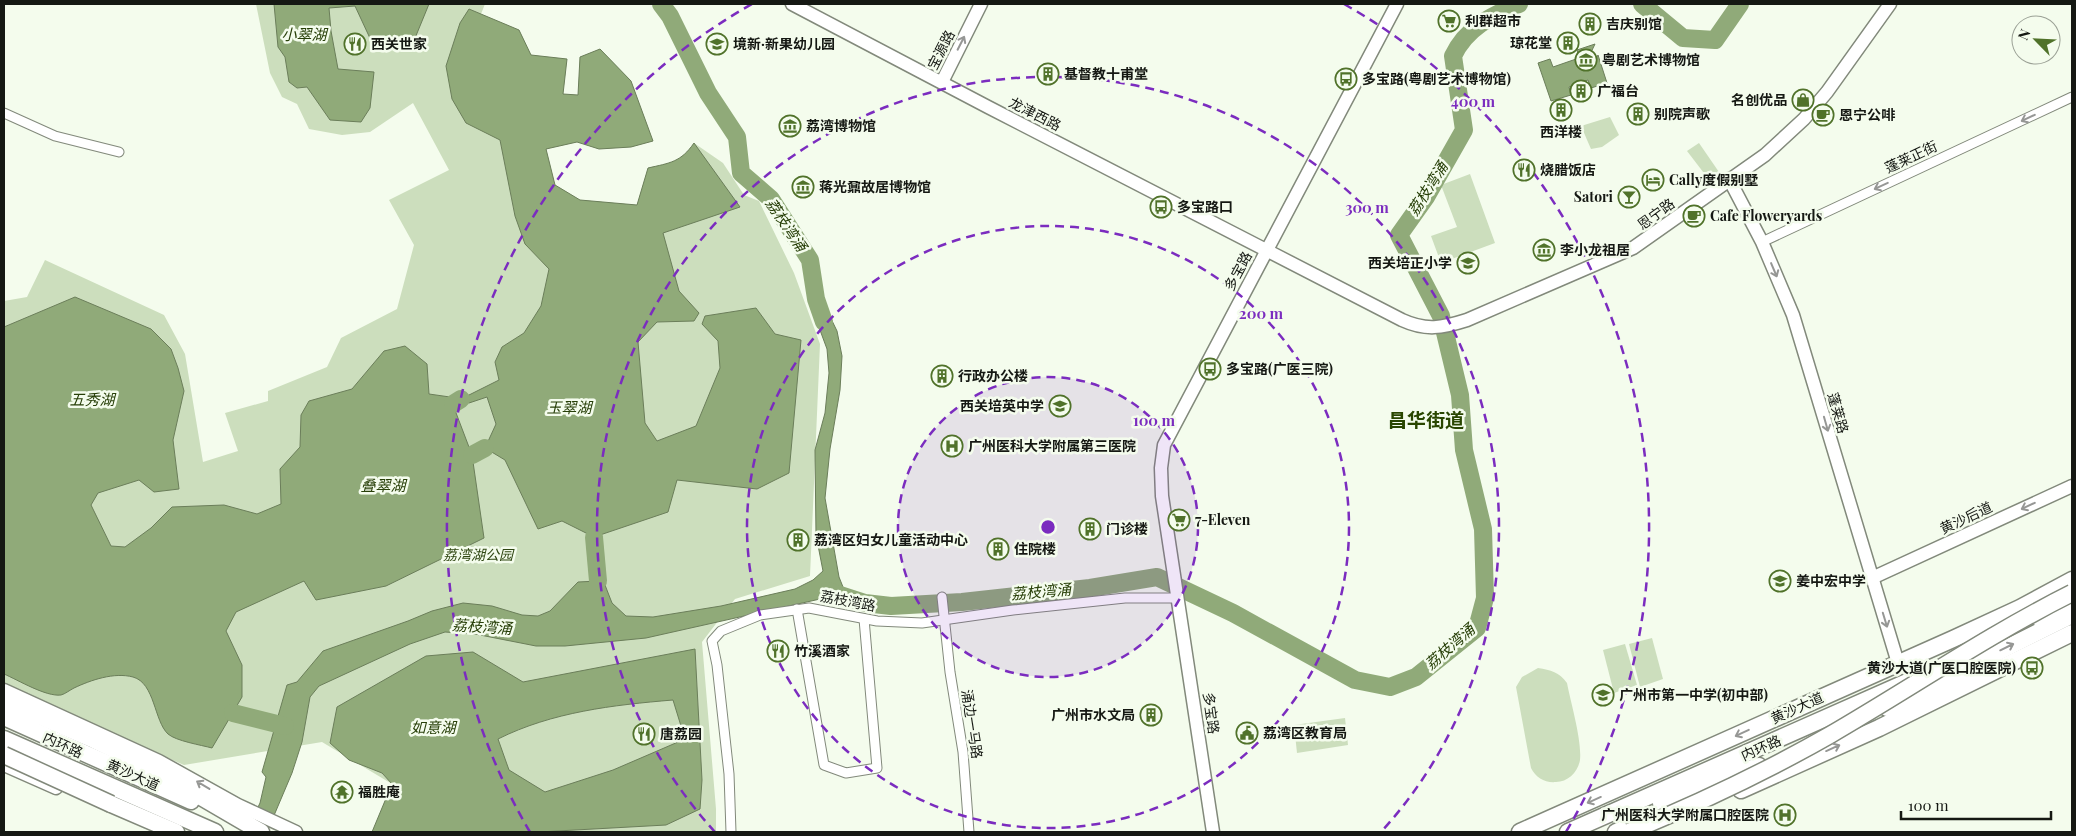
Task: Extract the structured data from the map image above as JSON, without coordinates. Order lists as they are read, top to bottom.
{
  "streets": {
    "highway": ["黄沙大道", "内环路"],
    "street": [
      "宝源路",
      "龙津西路",
      "蓬莱正街",
      "恩宁路",
      "多宝路",
      "蓬莱路",
      "黄沙后道",
      "荔枝湾路",
      "涌边一马路"
    ]
  },
  "crossings": [
    ["宝源路", "龙津西路"],
    ["龙津西路", "恩宁路"],
    ["龙津西路", "多宝路"],
    ["蓬莱正街", "蓬莱路"],
    ["恩宁路", "多宝路"],
    ["恩宁路", "蓬莱路"],
    ["多宝路", "荔枝湾路"],
    ["蓬莱路", "黄沙后道"],
    ["蓬莱路", "黄沙大道"],
    ["荔枝湾路", "涌边一马路"],
    ["黄沙大道", "内环路"]
  ],
  "one_way": [
    "宝源路",
    "蓬莱正街",
    "蓬莱路",
    "黄沙后道"
  ],
  "districts": ["昌华街道"],
  "water": [
    "小翠湖",
    "荔枝湾涌",
    "五秀湖",
    "玉翠湖",
    "叠翠湖",
    "如意湖"
  ],
  "parks": ["荔湾湖公园"],
  "places": {
    "supermarket": ["利群超市", "7-Eleven"],
    "building": [
      "吉庆别馆",
      "琼花堂",
      "基督教十甫堂",
      "广福台",
      "西洋楼",
      "别院声歌",
      "行政办公楼",
      "门诊楼",
      "荔湾区妇女儿童活动中心",
      "住院楼",
      "广州市水文局"
    ],
    "restaurant": [
      "西关世家",
      "烧腊饭店",
      "竹溪酒家",
      "唐荔园"
    ],
    "school or university": [
      "境新·新果幼儿园",
      "西关培正小学",
      "西关培英中学",
      "姜中宏中学",
      "广州市第一中学(初中部)"
    ],
    "museum": [
      "粤剧艺术博物馆",
      "荔湾博物馆",
      "蒋光鼐故居博物馆",
      "李小龙祖居"
    ],
    "bus stop": [
      "多宝路(粤剧艺术博物馆)",
      "多宝路口",
      "多宝路(广医三院)",
      "黄沙大道(广医口腔医院)"
    ],
    "shop": ["名创优品"],
    "cafe": ["恩宁公啡", "Cafe Floweryards"],
    "hotel": ["Cally度假别墅"],
    "bar": ["Satori"],
    "hospital": ["广州医科大学附属第三医院", "广州医科大学附属口腔医院"],
    "public building": ["荔湾区教育局"],
    "temple": ["福胜庵"]
  },
  "scale_bar": "100 m",
  "north": "top left",
  "rings": [
    "400 m",
    "300 m",
    "200 m",
    "100 m"
  ]
}
